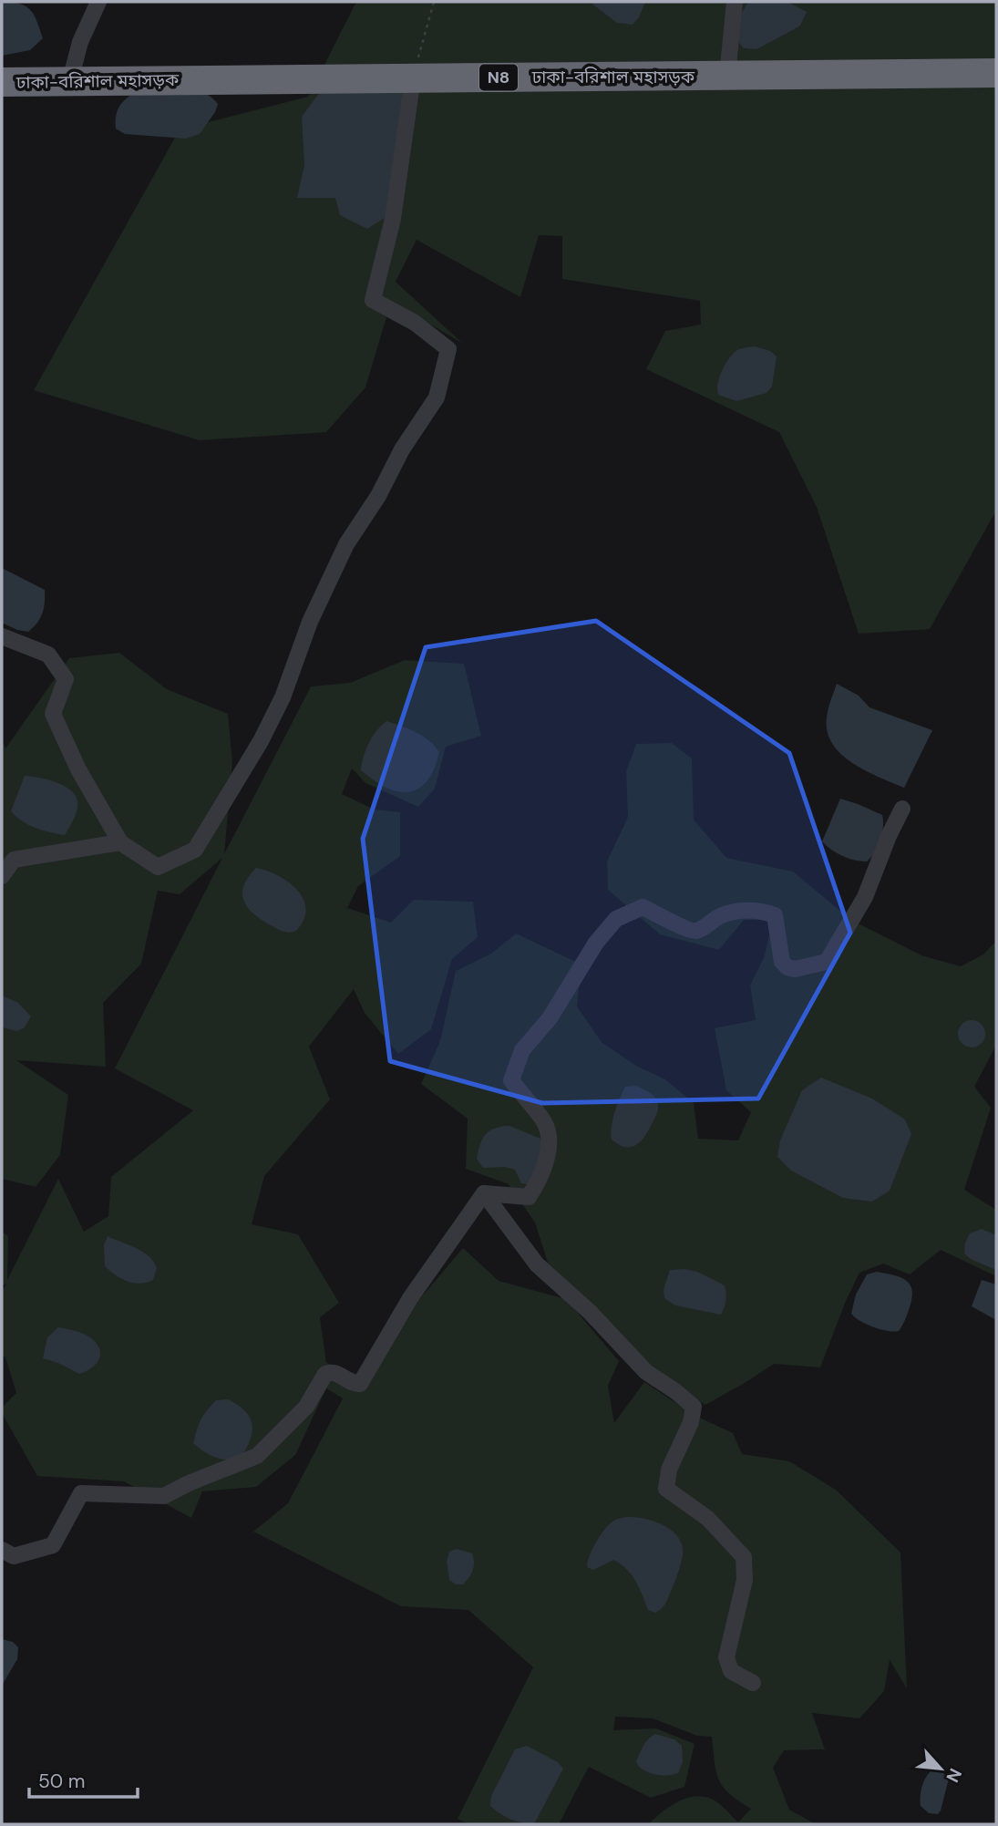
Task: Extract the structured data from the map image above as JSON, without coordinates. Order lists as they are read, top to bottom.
{
  "streets": {
    "highway": ["ঢাকা-বরিশাল মহাসড়ক", "N8"]
  },
  "scale_bar": "50 m",
  "north": "bottom right"
}
